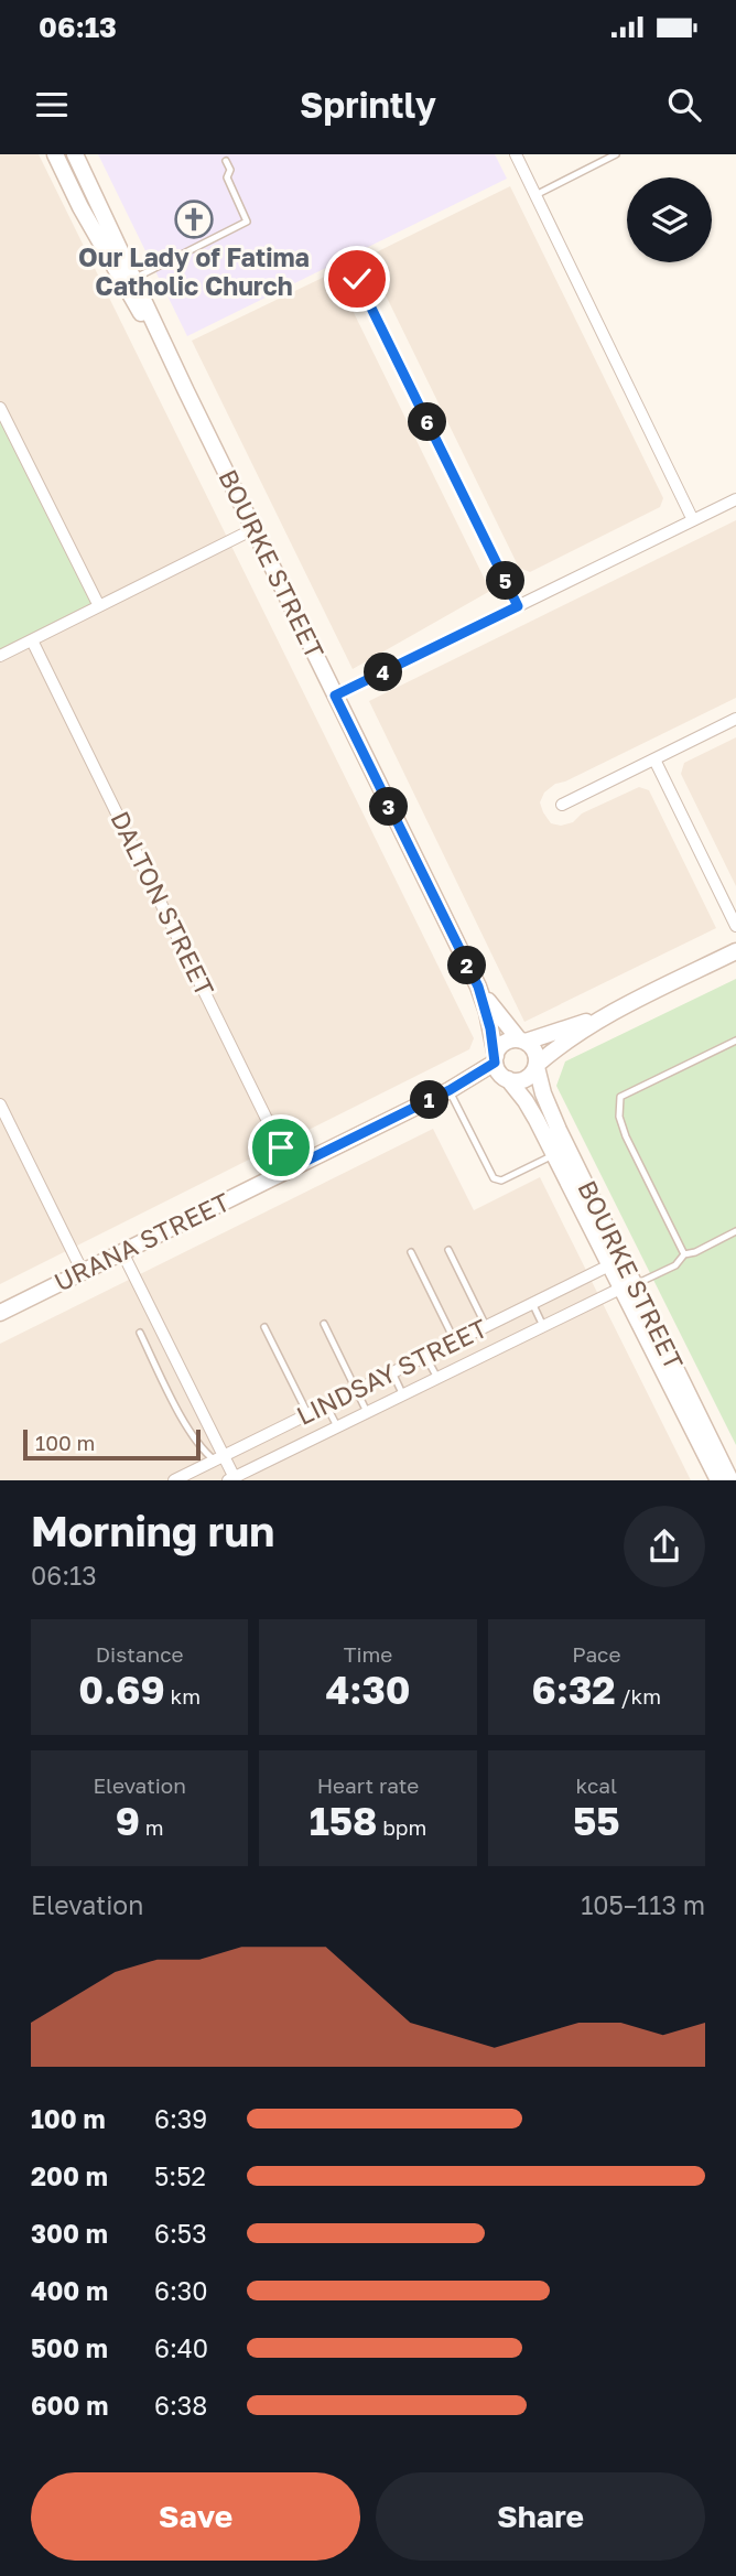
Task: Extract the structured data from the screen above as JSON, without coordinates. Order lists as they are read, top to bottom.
{
  "streets": {
    "main road": ["BOURKE STREET", "URANA STREET"],
    "street": ["DALTON STREET", "LINDSAY STREET"]
  },
  "crossings": [
    ["BOURKE STREET", "URANA STREET"],
    ["BOURKE STREET", "LINDSAY STREET"],
    ["DALTON STREET", "URANA STREET"]
  ],
  "places": {
    "church": ["Our Lady of Fatima Catholic Church"]
  },
  "scale_bar": "100 m",
  "page": {
    "status": "06:13",
    "header": "Sprintly",
    "pins": [
      "6",
      "5",
      "4",
      "3",
      "2",
      "1"
    ],
    "scale": "100 m",
    "heading": ["Morning run", "06:13"],
    "stats": [
      ["Distance", "0.69 km"],
      ["Time", "4:30"],
      ["Pace", "6:32 /km"],
      ["Elevation", "9 m"],
      ["Heart rate", "158 bpm"],
      ["kcal", "55"]
    ],
    "chart": ["Elevation", "105–113 m"],
    "list": [
      {
        "name": "100 m",
        "note": "6:39"
      },
      {
        "name": "200 m",
        "note": "5:52"
      },
      {
        "name": "300 m",
        "note": "6:53"
      },
      {
        "name": "400 m",
        "note": "6:30"
      },
      {
        "name": "500 m",
        "note": "6:40"
      },
      {
        "name": "600 m",
        "note": "6:38"
      }
    ],
    "buttons": ["Save", "Share"]
  }
}
